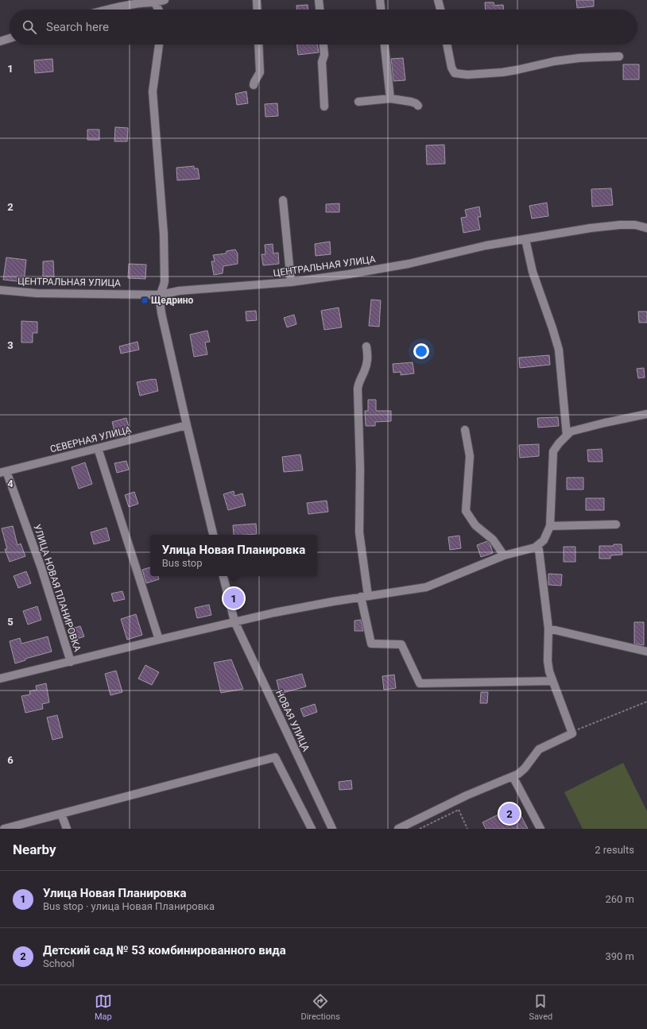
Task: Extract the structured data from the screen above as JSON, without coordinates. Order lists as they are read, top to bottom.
{
  "streets": {
    "street": [
      "ЦЕНТРАЛЬНАЯ УЛИЦА",
      "СЕВЕРНАЯ УЛИЦА",
      "УЛИЦА НОВАЯ ПЛАНИРОВКА",
      "НОВАЯ УЛИЦА"
    ]
  },
  "crossings": [
    ["СЕВЕРНАЯ УЛИЦА", "УЛИЦА НОВАЯ ПЛАНИРОВКА"],
    ["УЛИЦА НОВАЯ ПЛАНИРОВКА", "НОВАЯ УЛИЦА"]
  ],
  "places": {
    "transit": ["Щедрино"]
  },
  "page": {
    "search": "Search here",
    "popup": ["Улица Новая Планировка", "Bus stop"],
    "pins": ["1", "2"],
    "heading": ["Nearby", "2 results"],
    "list": [
      {
        "mark": "1",
        "name": "Улица Новая Планировка",
        "note": "Bus stop · улица Новая Планировка",
        "value": "260 m"
      },
      {
        "mark": "2",
        "name": "Детский сад № 53 комбинированного вида",
        "note": "School",
        "value": "390 m"
      }
    ],
    "nav": ["Map", "Directions", "Saved"]
  },
  "grid": {
    "rows": [
      "1",
      "2",
      "3",
      "4",
      "5",
      "6"
    ]
  }
}
